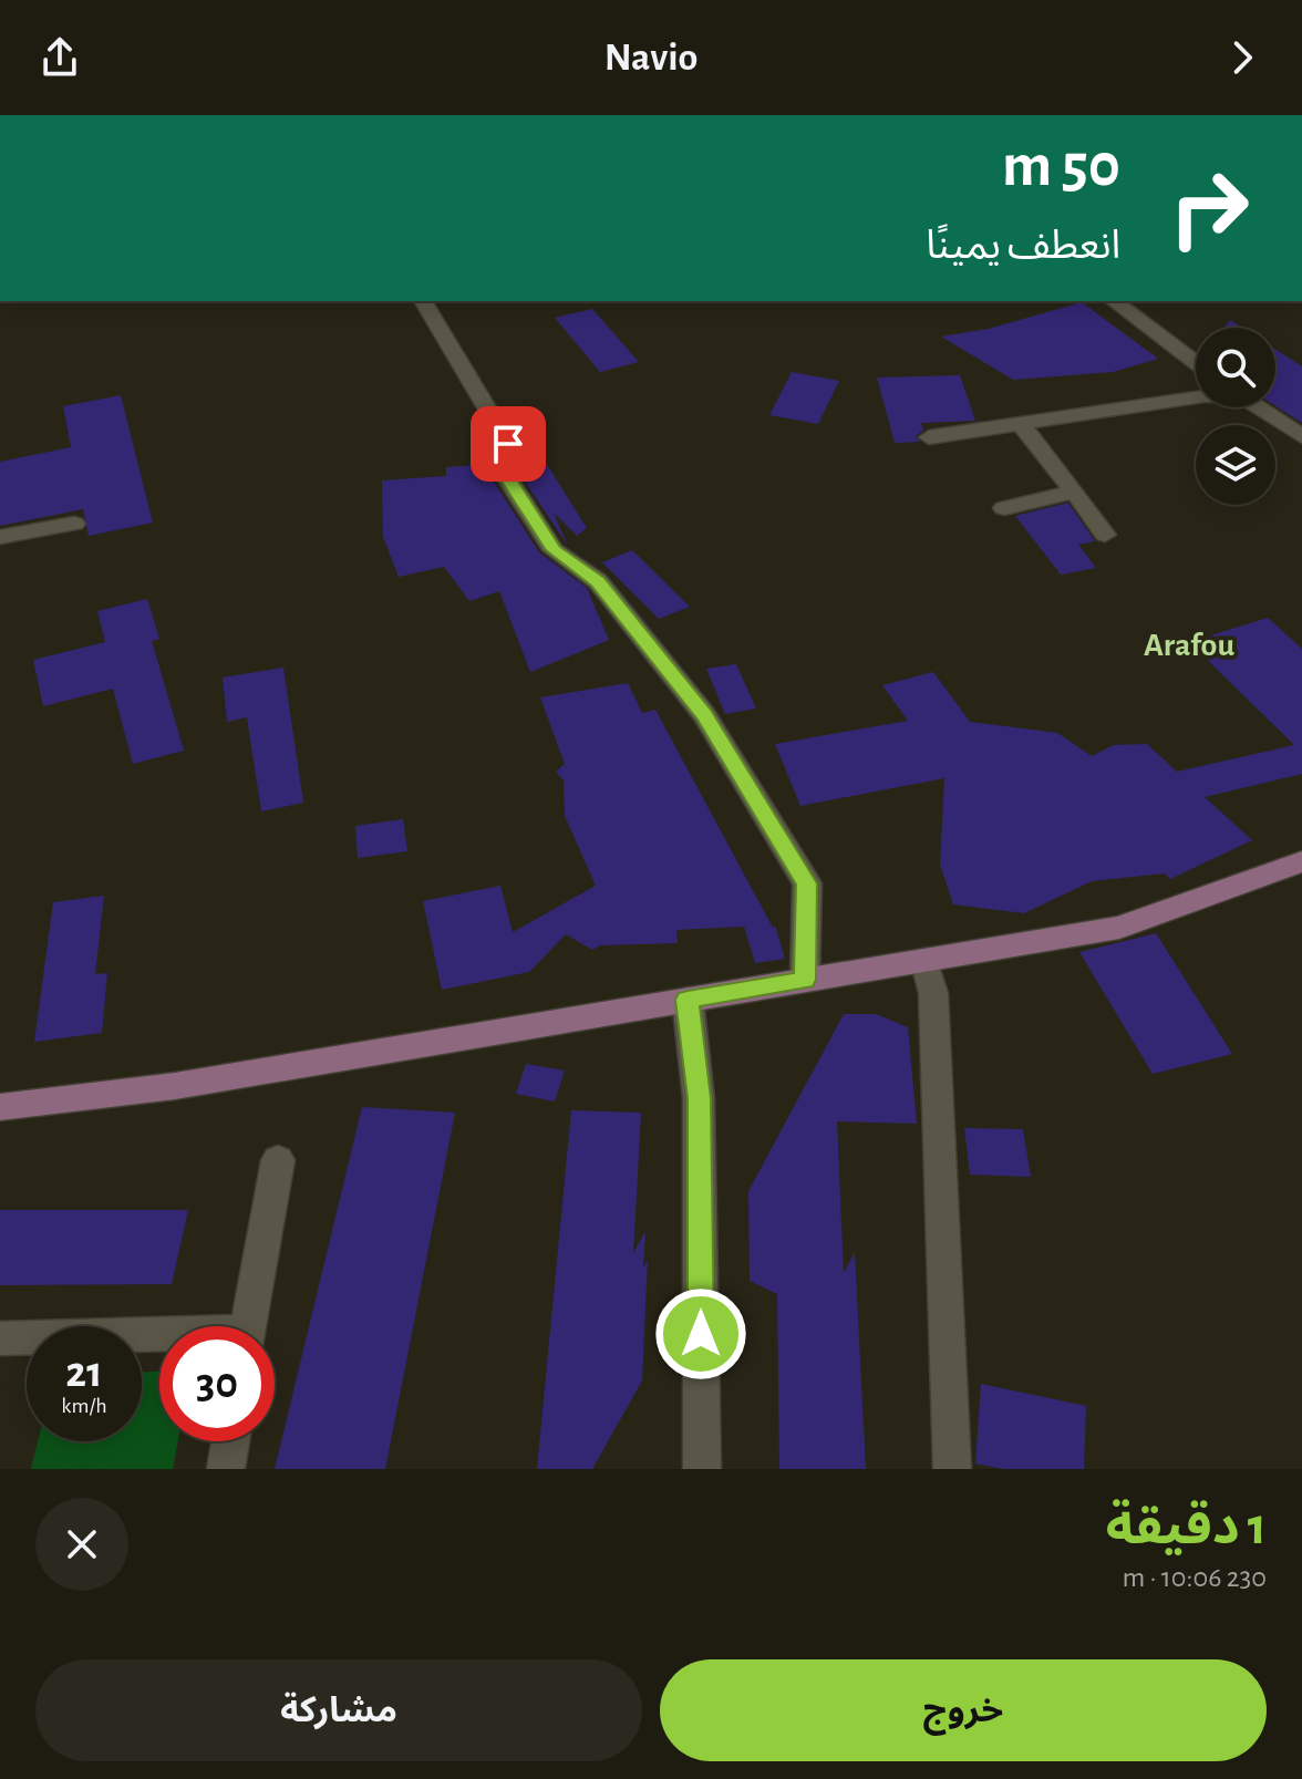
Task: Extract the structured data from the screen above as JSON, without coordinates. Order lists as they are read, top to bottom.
{
  "districts": ["Arafou"],
  "page": {
    "header": "Navio",
    "turn": ["50 m", "انعطف يمينًا"],
    "speed": "21 km/h",
    "limit": "30",
    "heading": ["1 دقيقة", "230 m · 10:06"],
    "buttons": ["خروج", "مشاركة"]
  }
}
